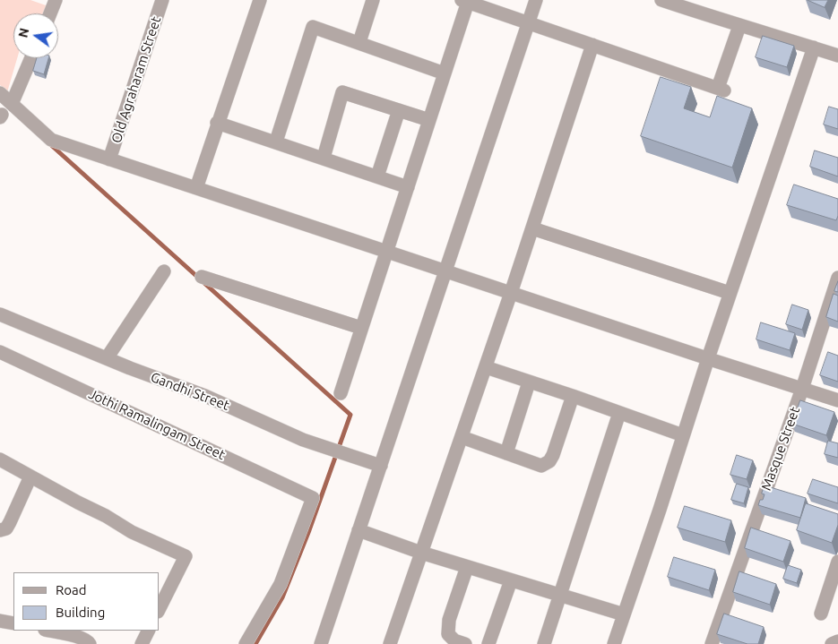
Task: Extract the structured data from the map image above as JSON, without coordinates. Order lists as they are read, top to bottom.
{
  "streets": {
    "street": [
      "Old Agraharam Street",
      "Gandhi Street",
      "Jothi Ramalingam Street",
      "Masque Street"
    ]
  },
  "legend": ["Road", "Building"],
  "north": "left"
}
